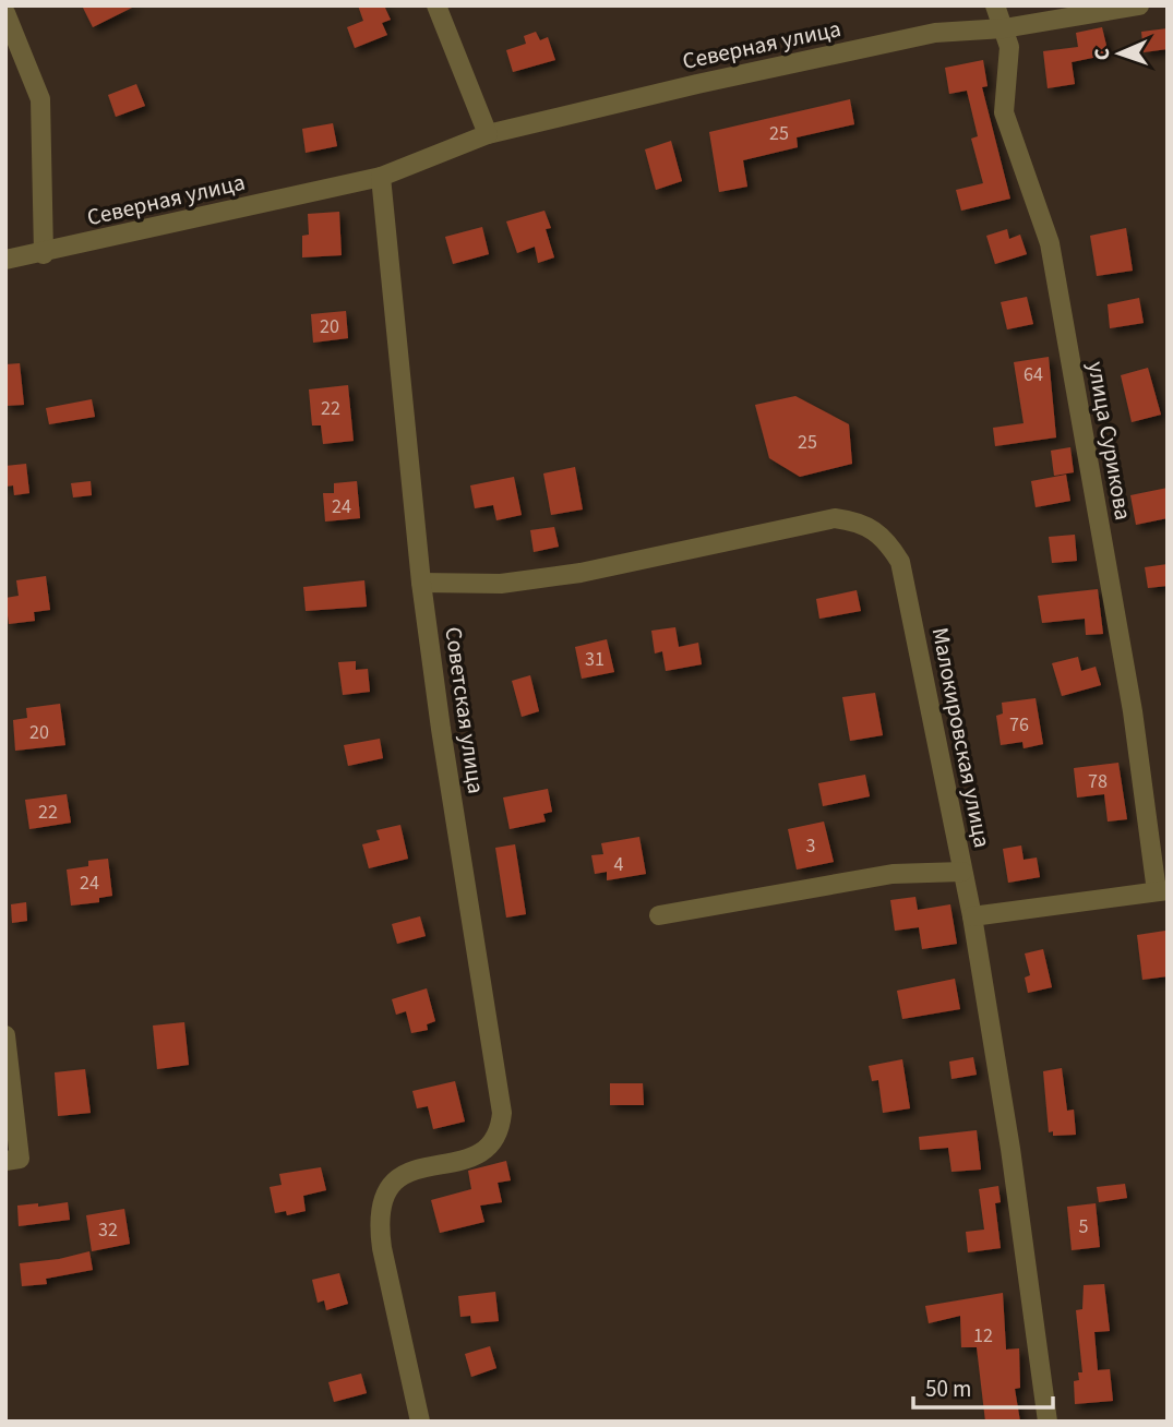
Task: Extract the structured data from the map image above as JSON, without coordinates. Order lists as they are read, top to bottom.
{
  "streets": {
    "street": [
      "Северная улица",
      "улица Сурикова",
      "Советская улица",
      "Малокировская улица"
    ]
  },
  "crossings": [
    ["Северная улица", "улица Сурикова"],
    ["Северная улица", "Советская улица"],
    ["Советская улица", "Малокировская улица"]
  ],
  "house_numbers": [
    "25",
    "20",
    "64",
    "22",
    "25",
    "24",
    "31",
    "76",
    "20",
    "78",
    "22",
    "3",
    "4",
    "24",
    "5",
    "32",
    "12"
  ],
  "scale_bar": "50 m",
  "north": "left"
}
